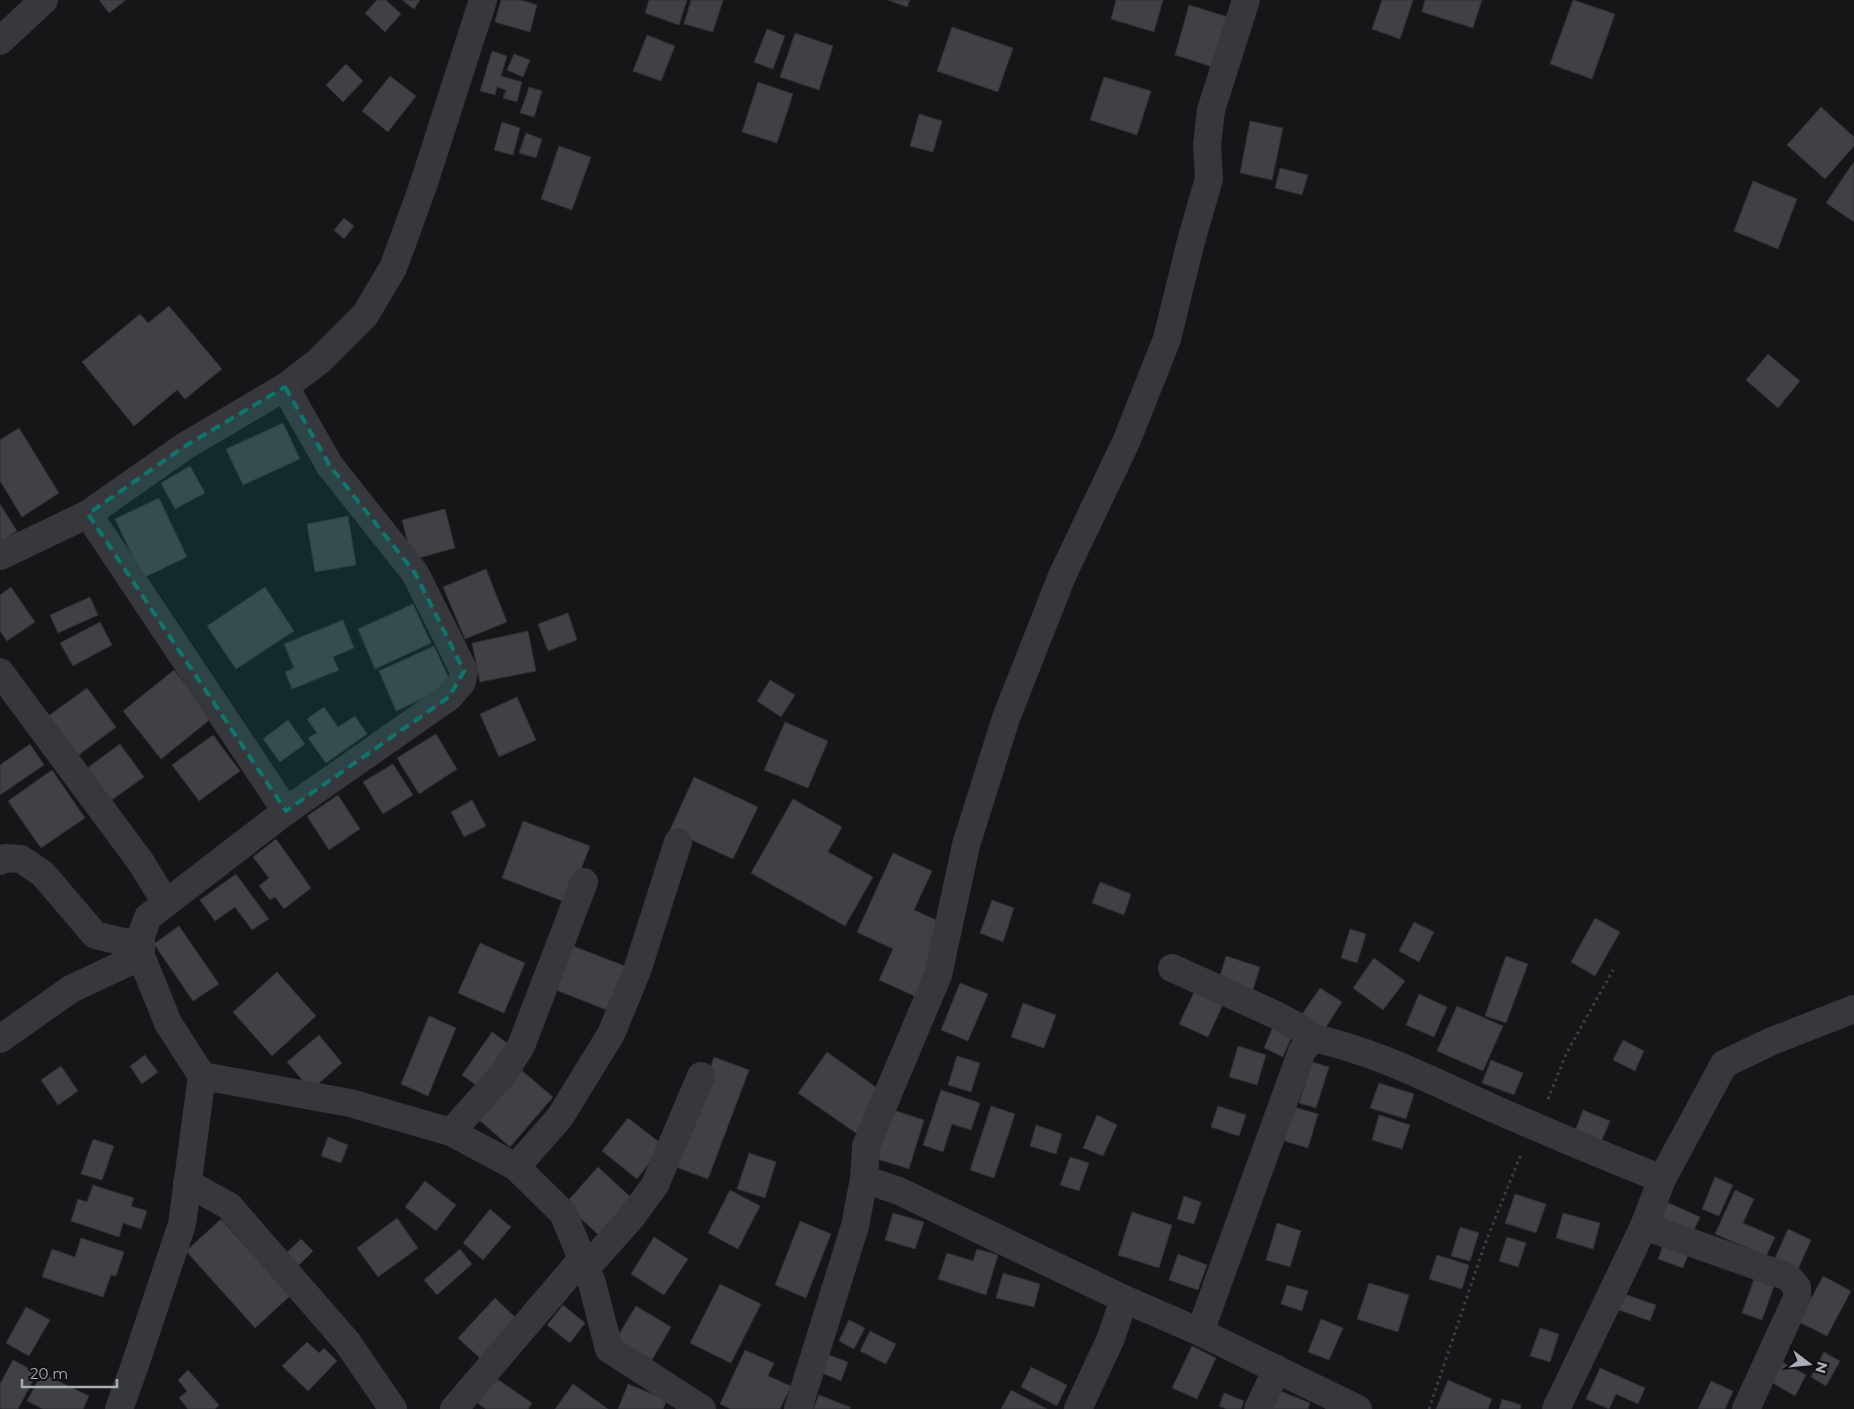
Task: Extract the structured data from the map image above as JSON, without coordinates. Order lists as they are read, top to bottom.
{
  "scale_bar": "20 m",
  "north": "right"
}
